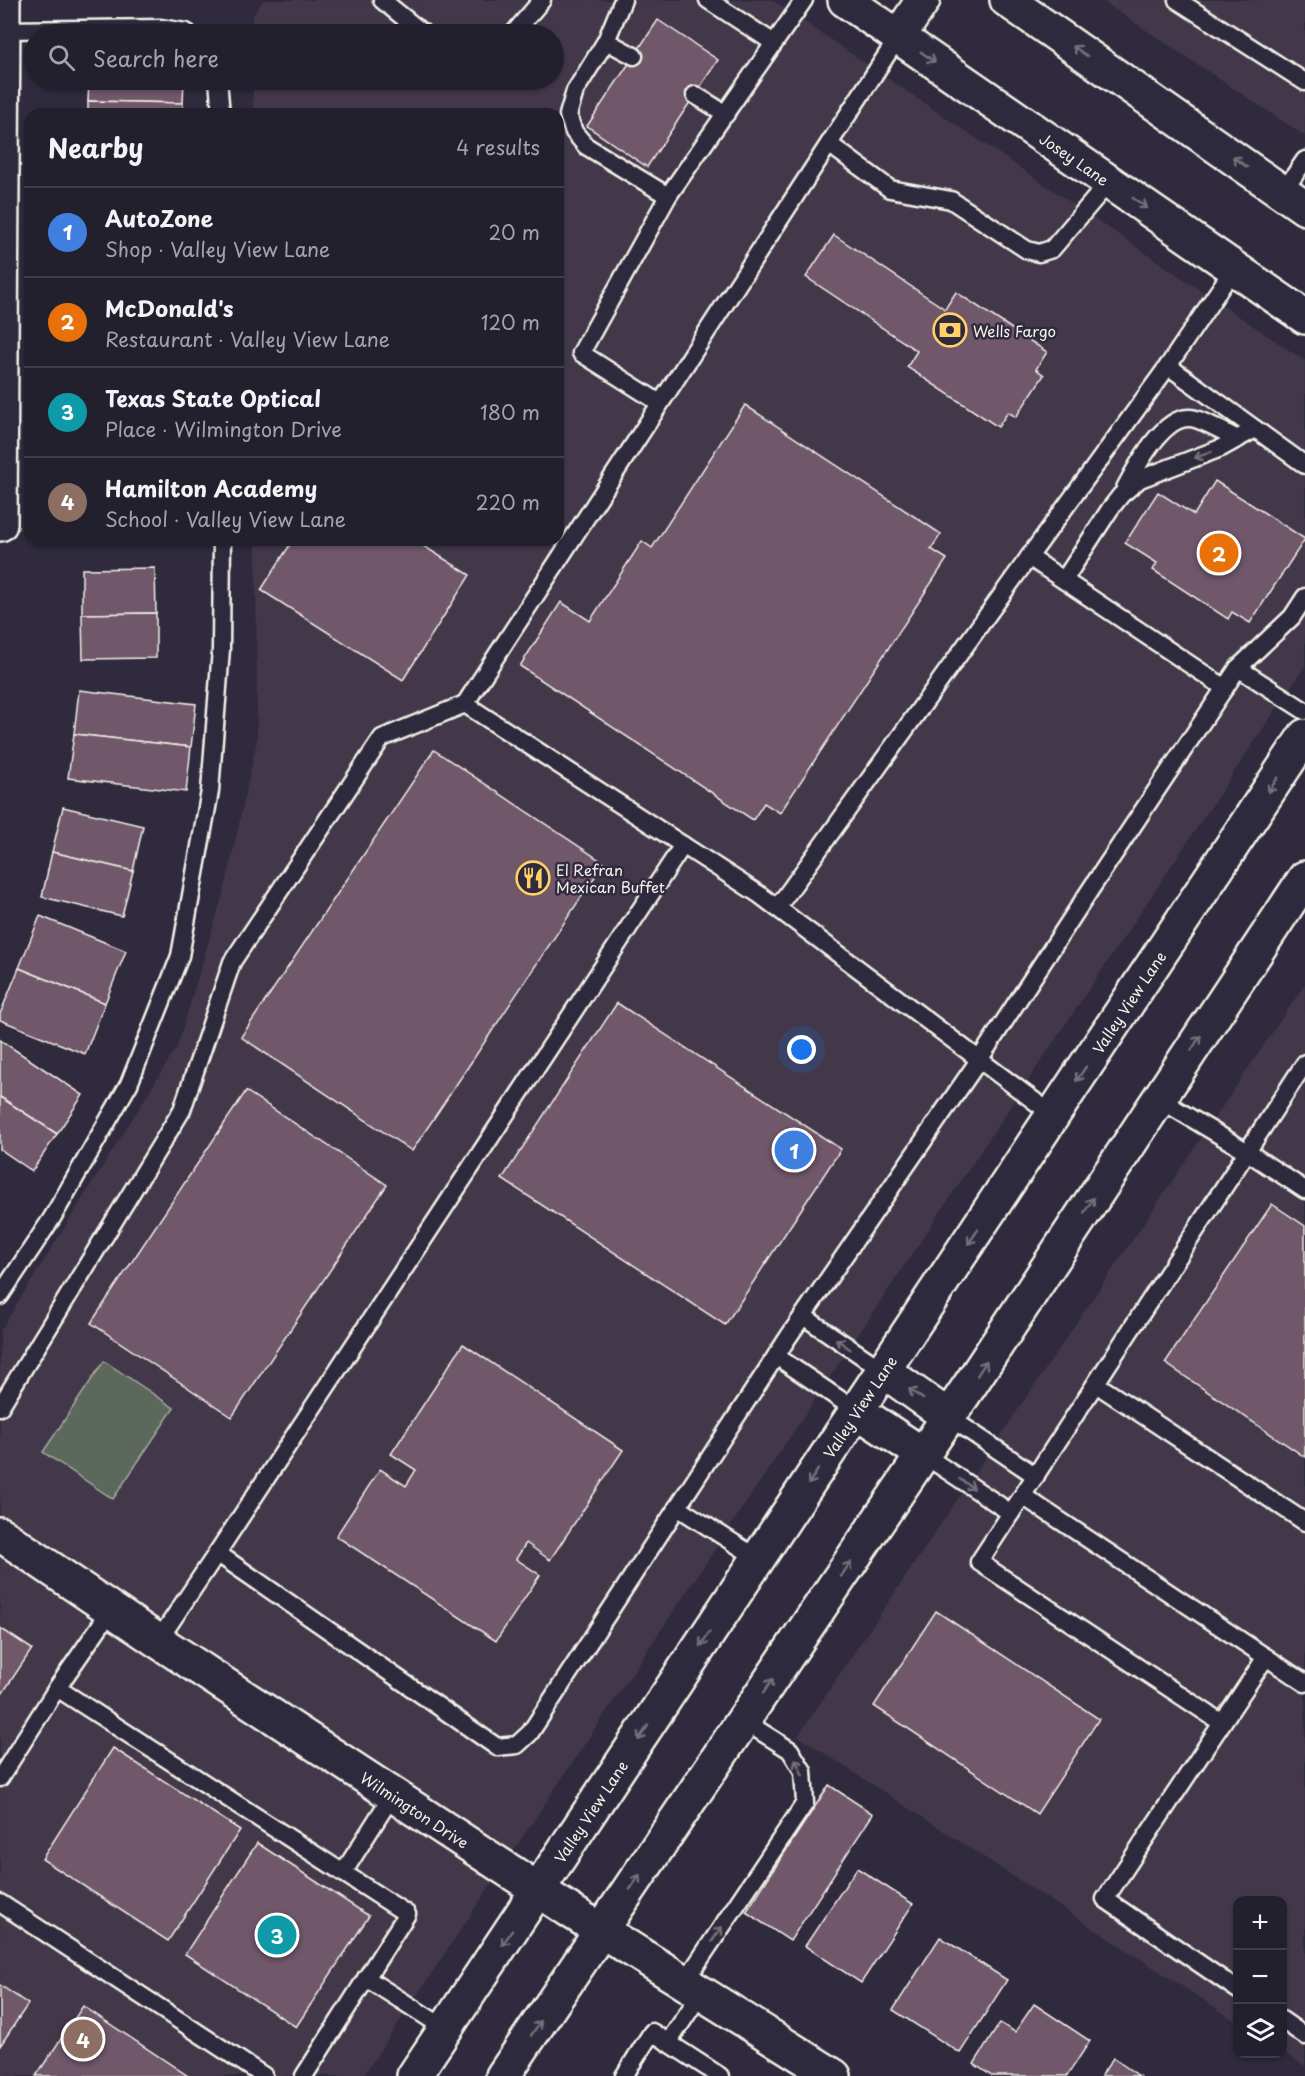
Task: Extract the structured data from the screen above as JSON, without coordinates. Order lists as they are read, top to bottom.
{
  "streets": {
    "main road": ["Josey Lane", "Valley View Lane", "Wilmington Drive"]
  },
  "crossings": [
    ["Valley View Lane", "Wilmington Drive"]
  ],
  "places": {
    "bank": ["Wells Fargo"],
    "restaurant": ["El Refran Mexican Buffet"]
  },
  "page": {
    "search": "Search here",
    "heading": ["Nearby", "4 results"],
    "list": [
      {
        "mark": "1",
        "name": "AutoZone",
        "note": "Shop · Valley View Lane",
        "value": "20 m"
      },
      {
        "mark": "2",
        "name": "McDonald's",
        "note": "Restaurant · Valley View Lane",
        "value": "120 m"
      },
      {
        "mark": "3",
        "name": "Texas State Optical",
        "note": "Place · Wilmington Drive",
        "value": "180 m"
      },
      {
        "mark": "4",
        "name": "Hamilton Academy",
        "note": "School · Valley View Lane",
        "value": "220 m"
      }
    ],
    "pins": [
      "2",
      "1",
      "3",
      "4"
    ],
    "map_buttons": ["+", "−"]
  }
}
